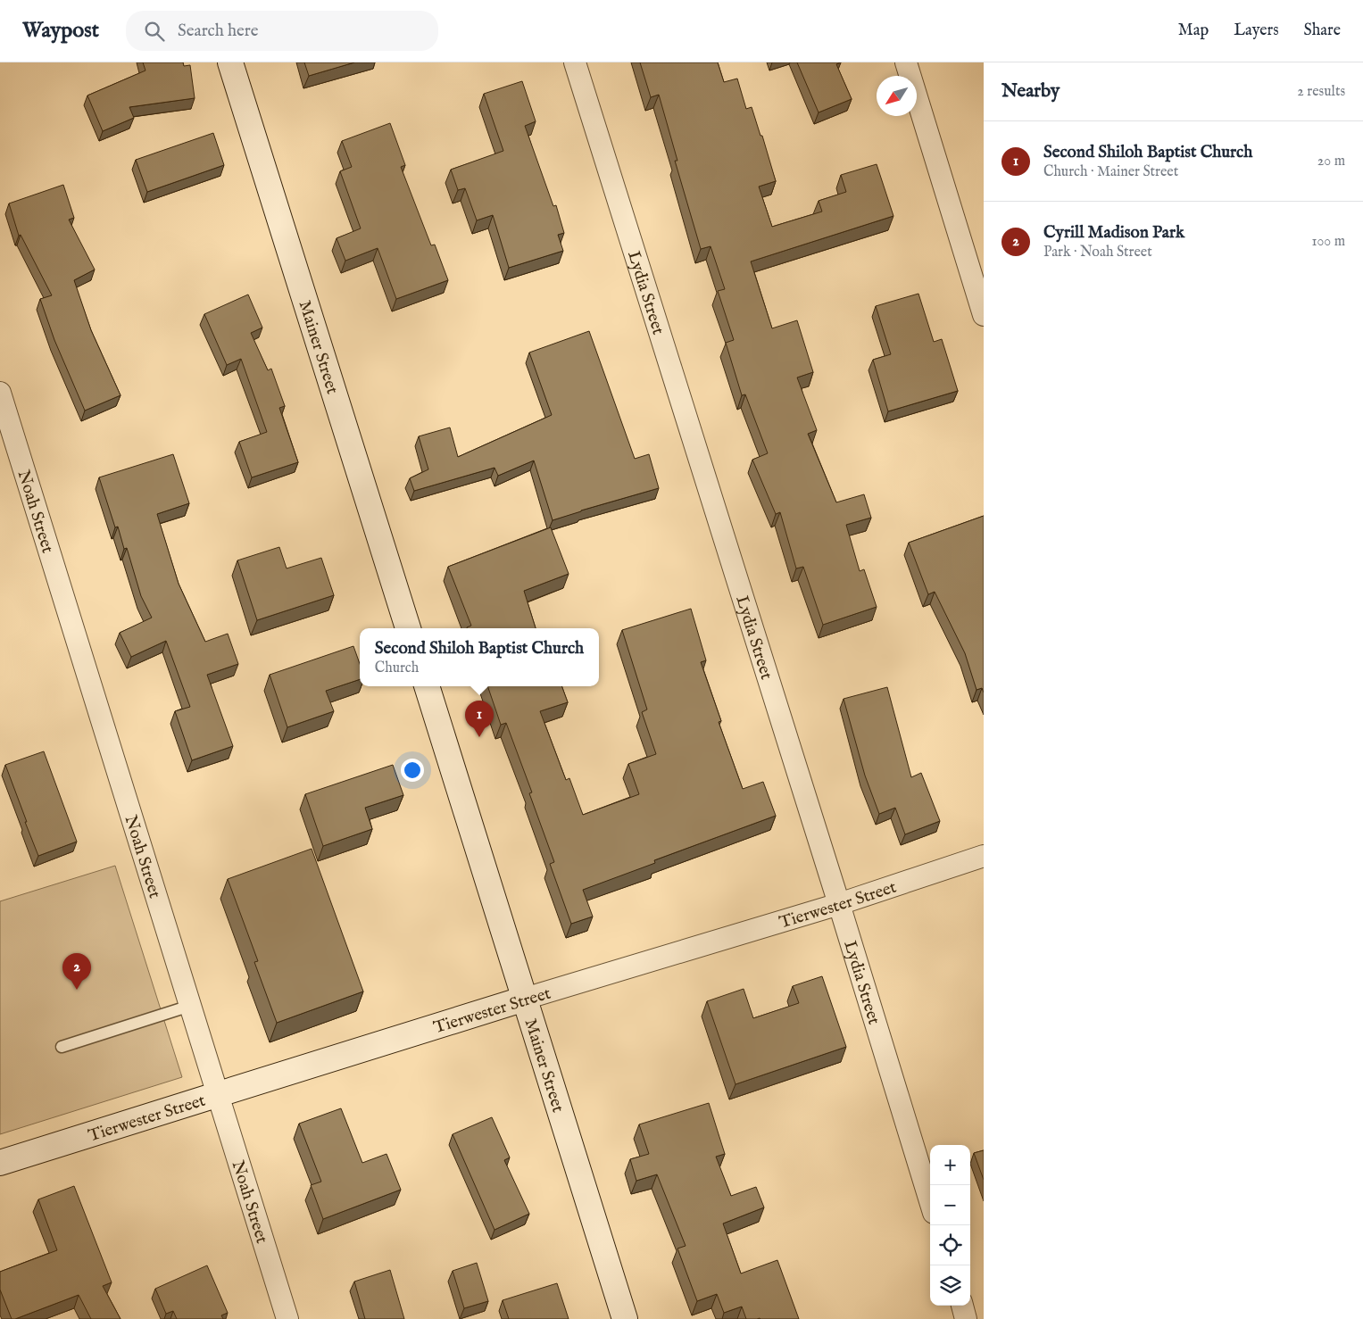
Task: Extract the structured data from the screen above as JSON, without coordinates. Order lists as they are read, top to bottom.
{
  "streets": {
    "street": [
      "Lydia Street",
      "Mainer Street",
      "Noah Street",
      "Tierwester Street"
    ]
  },
  "crossings": [
    ["Lydia Street", "Tierwester Street"],
    ["Mainer Street", "Tierwester Street"],
    ["Noah Street", "Tierwester Street"]
  ],
  "north": "bottom left",
  "page": {
    "header": "Waypost",
    "search": "Search here",
    "nav": ["Map", "Layers", "Share"],
    "heading": ["Nearby", "2 results"],
    "list": [
      {
        "mark": "1",
        "name": "Second Shiloh Baptist Church",
        "note": "Church · Mainer Street",
        "value": "20 m"
      },
      {
        "mark": "2",
        "name": "Cyrill Madison Park",
        "note": "Park · Noah Street",
        "value": "100 m"
      }
    ],
    "popup": ["Second Shiloh Baptist Church", "Church"],
    "pins": ["1", "2"],
    "map_buttons": ["+", "−"]
  }
}
